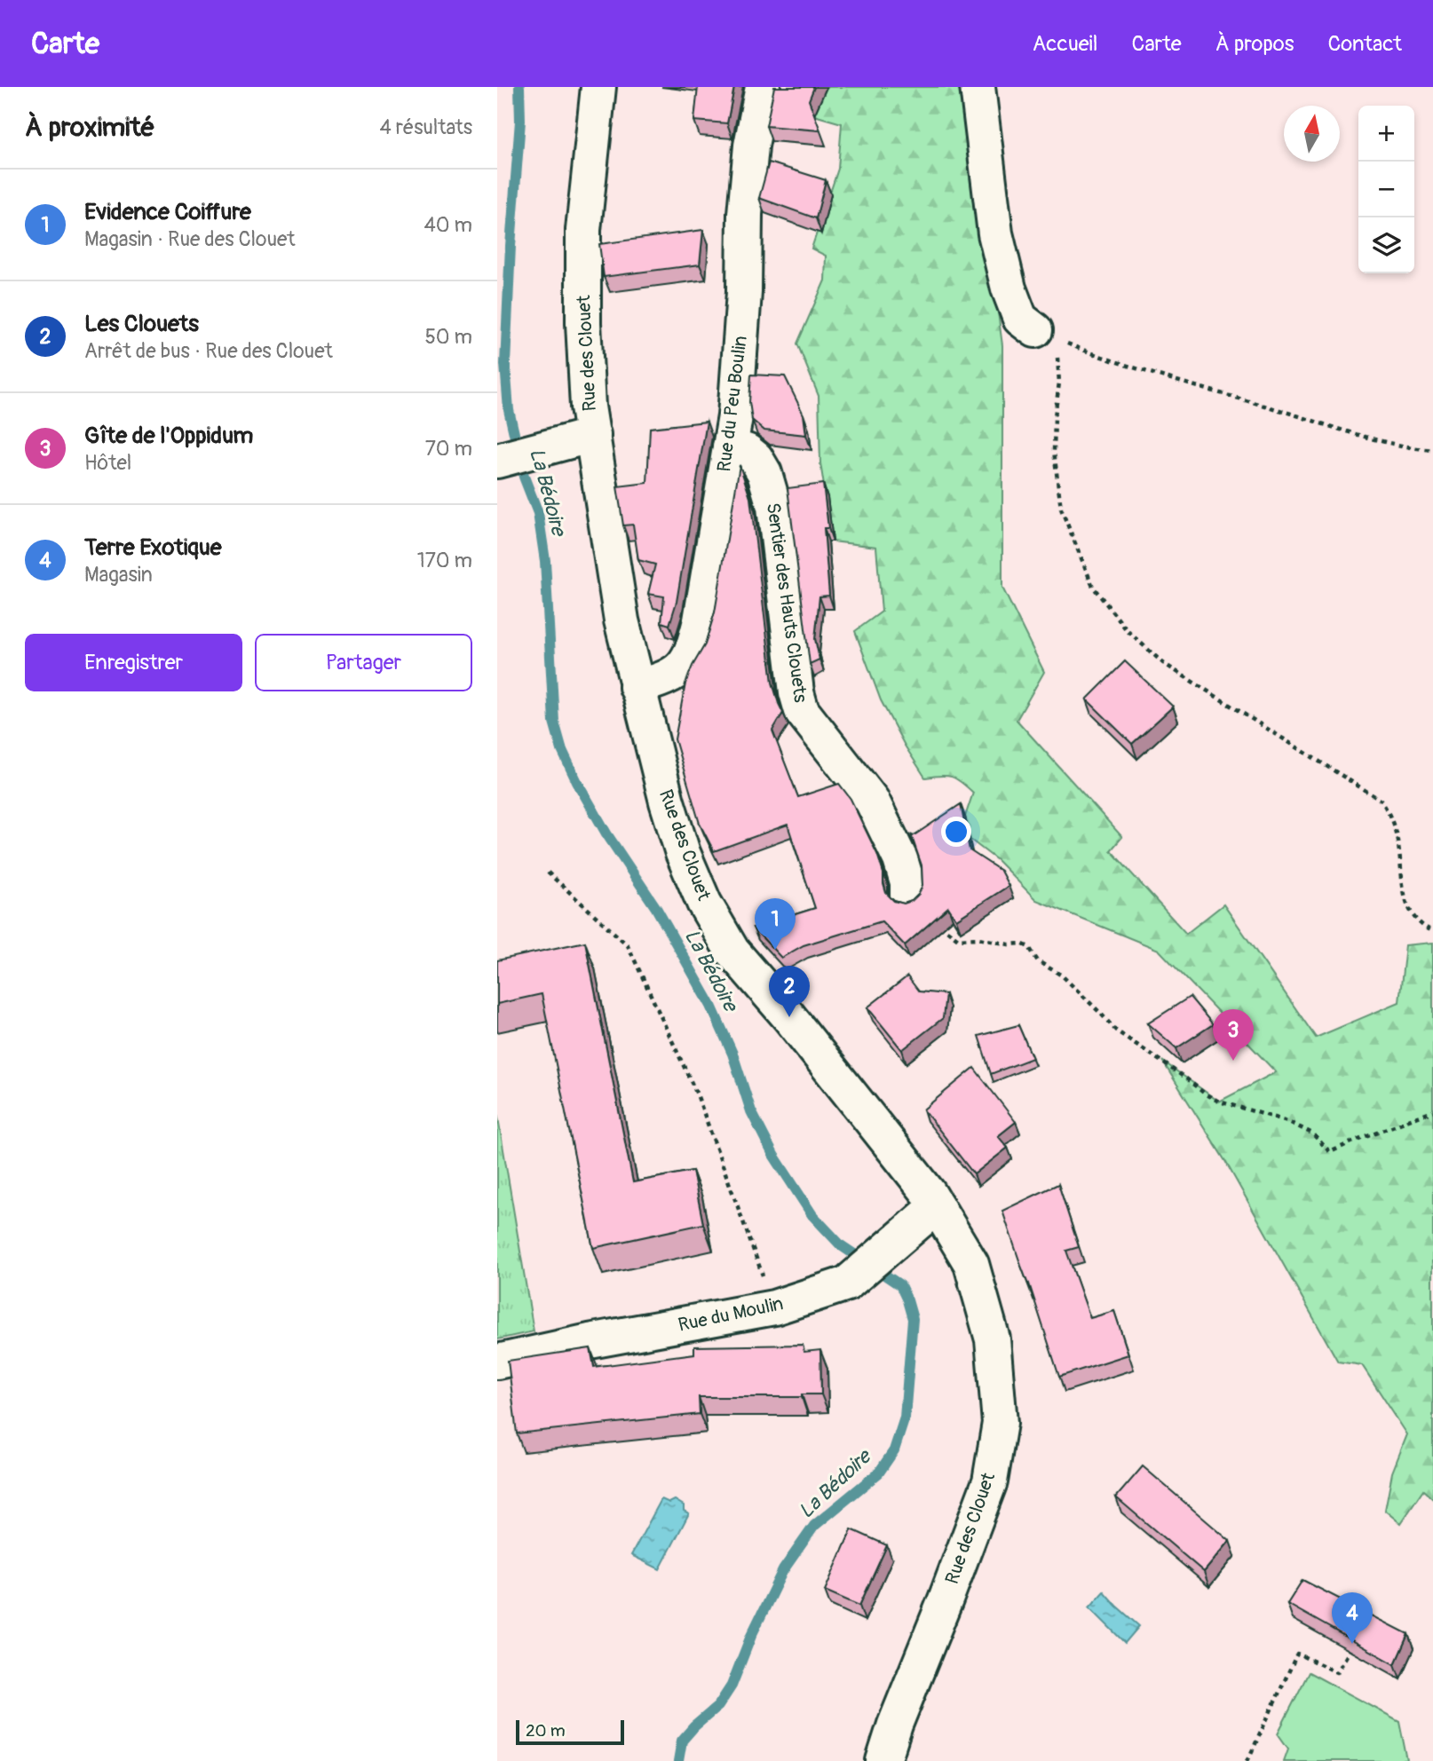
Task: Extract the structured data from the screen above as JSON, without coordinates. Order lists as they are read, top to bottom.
{
  "streets": {
    "street": [
      "Rue des Clouet",
      "Rue du Peu Boulin",
      "Sentier des Hauts Clouets",
      "Rue du Moulin"
    ]
  },
  "crossings": [
    ["Rue des Clouet", "Rue du Peu Boulin"],
    ["Rue des Clouet", "Rue du Moulin"],
    ["Rue du Peu Boulin", "Sentier des Hauts Clouets"]
  ],
  "water": ["La Bédoire"],
  "scale_bar": "20 m",
  "north": "top",
  "page": {
    "header": "Carte",
    "nav": [
      "Accueil",
      "Carte",
      "À propos",
      "Contact"
    ],
    "heading": ["À proximité", "4 résultats"],
    "map_buttons": ["+", "−"],
    "list": [
      {
        "mark": "1",
        "name": "Evidence Coiffure",
        "note": "Magasin · Rue des Clouet",
        "value": "40 m"
      },
      {
        "mark": "2",
        "name": "Les Clouets",
        "note": "Arrêt de bus · Rue des Clouet",
        "value": "50 m"
      },
      {
        "mark": "3",
        "name": "Gîte de l'Oppidum",
        "note": "Hôtel",
        "value": "70 m"
      },
      {
        "mark": "4",
        "name": "Terre Exotique",
        "note": "Magasin",
        "value": "170 m"
      }
    ],
    "buttons": ["Enregistrer", "Partager"],
    "pins": [
      "1",
      "2",
      "3",
      "4"
    ],
    "scale": "20 m"
  }
}
